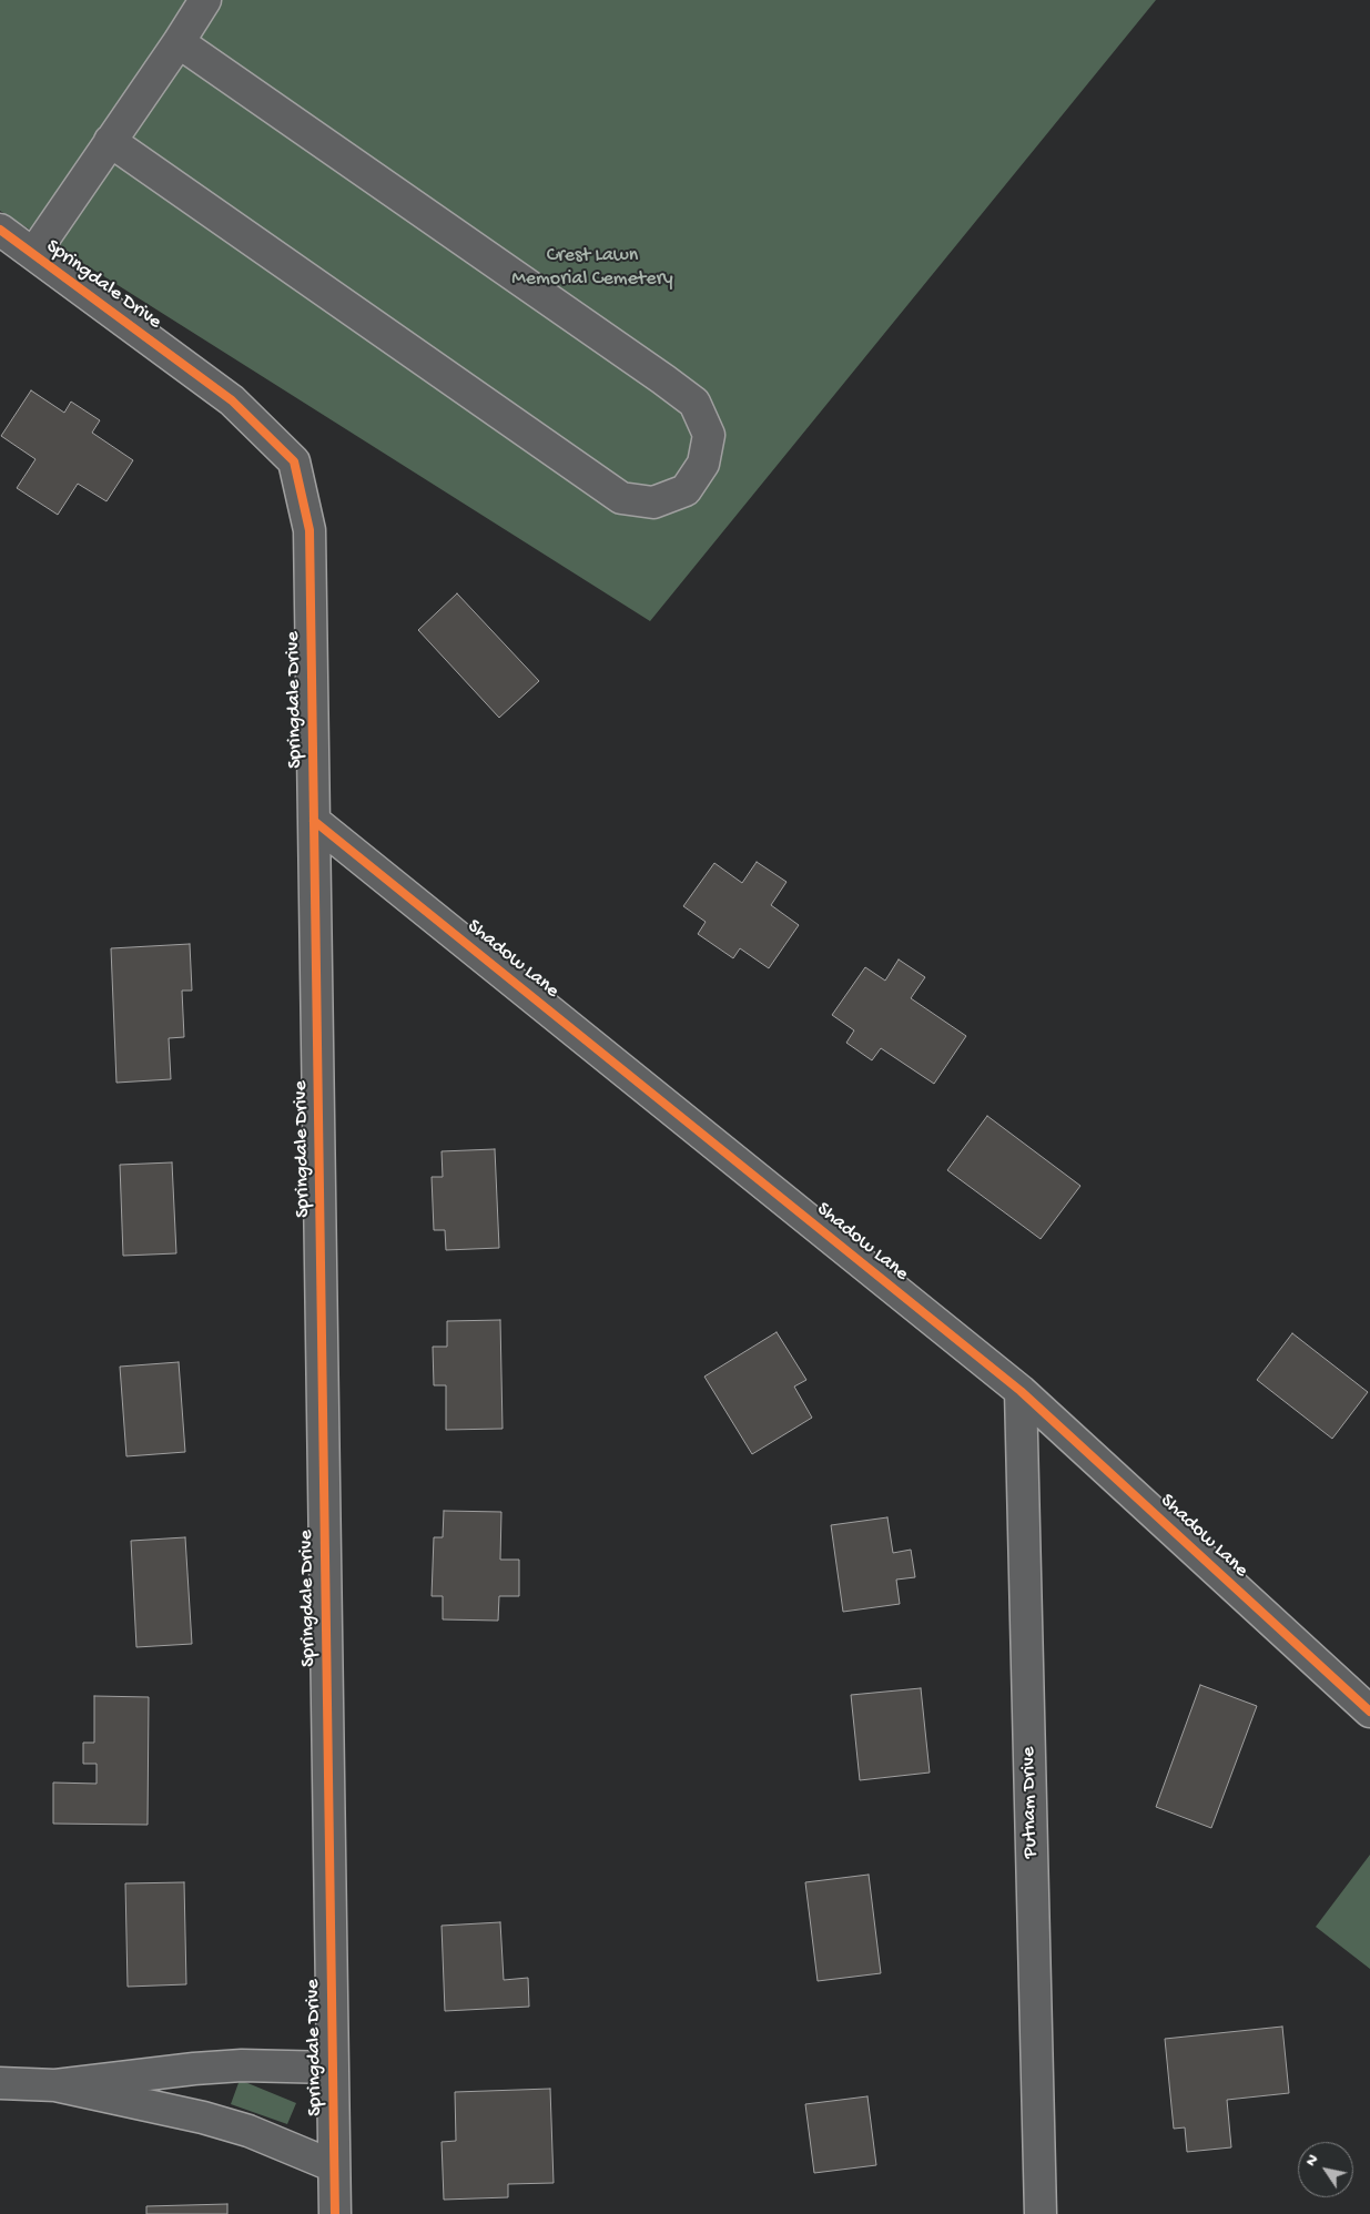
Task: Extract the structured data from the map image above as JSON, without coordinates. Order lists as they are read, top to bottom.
{
  "streets": {
    "street": ["Springdale Drive", "Shadow Lane", "Putnam Drive"]
  },
  "crossings": [
    ["Springdale Drive", "Shadow Lane"],
    ["Shadow Lane", "Putnam Drive"]
  ],
  "parks": ["Crest Lawn Memorial Cemetery"],
  "north": "top left"
}
